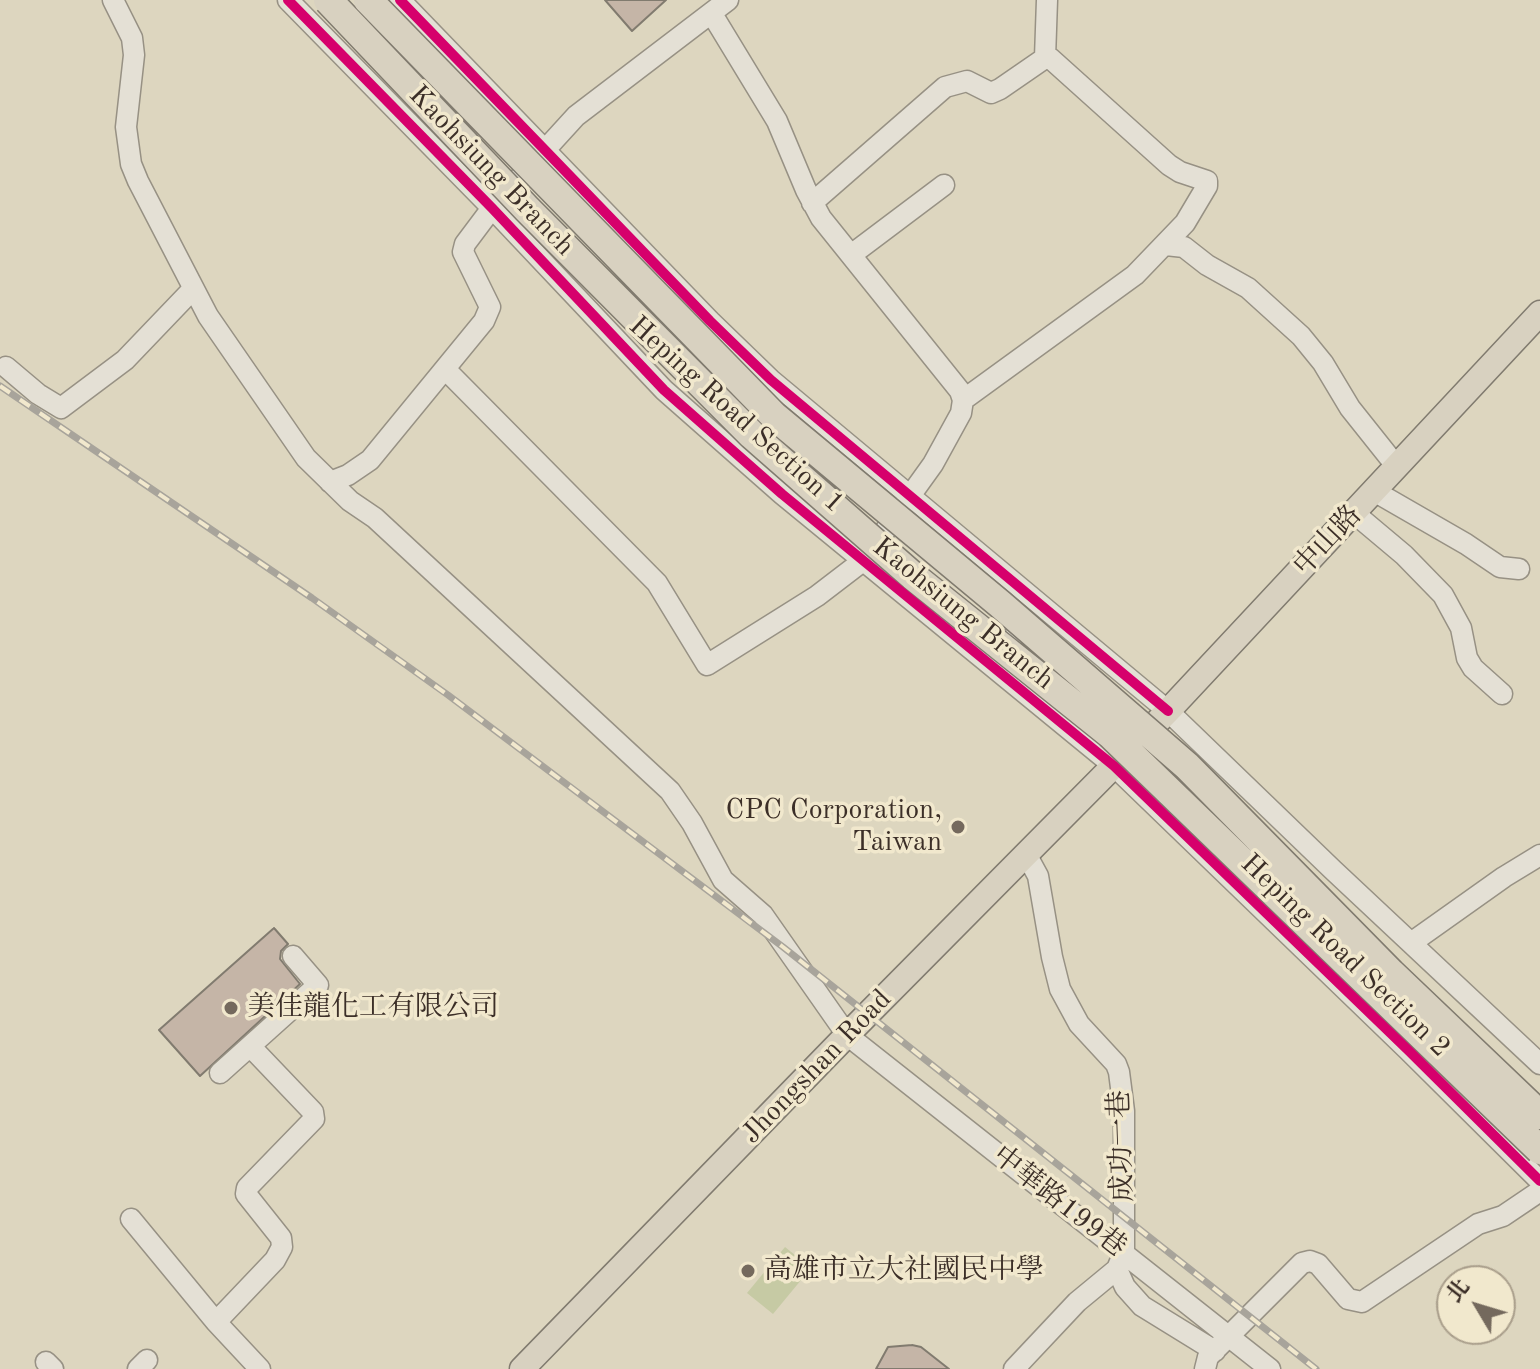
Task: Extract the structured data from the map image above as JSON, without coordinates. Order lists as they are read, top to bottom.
{
  "streets": {
    "highway": ["Kaohsiung Branch"],
    "main road": ["中山路", "Jhongshan Road"],
    "street": [
      "Heping Road Section 1",
      "Heping Road Section 2",
      "成功一巷",
      "中華路199巷"
    ]
  },
  "crossings": [
    ["Heping Road Section 1", "中山路"],
    ["Heping Road Section 1", "Heping Road Section 2"],
    ["Heping Road Section 1", "Jhongshan Road"],
    ["中山路", "Heping Road Section 2"],
    ["中山路", "Jhongshan Road"],
    ["Heping Road Section 2", "Jhongshan Road"],
    ["Jhongshan Road", "成功一巷"],
    ["Jhongshan Road", "中華路199巷"],
    ["成功一巷", "中華路199巷"]
  ],
  "places": ["CPC Corporation, Taiwan", "美佳龍化工有限公司", "高雄市立大社國民中學"],
  "north": "top left"
}
